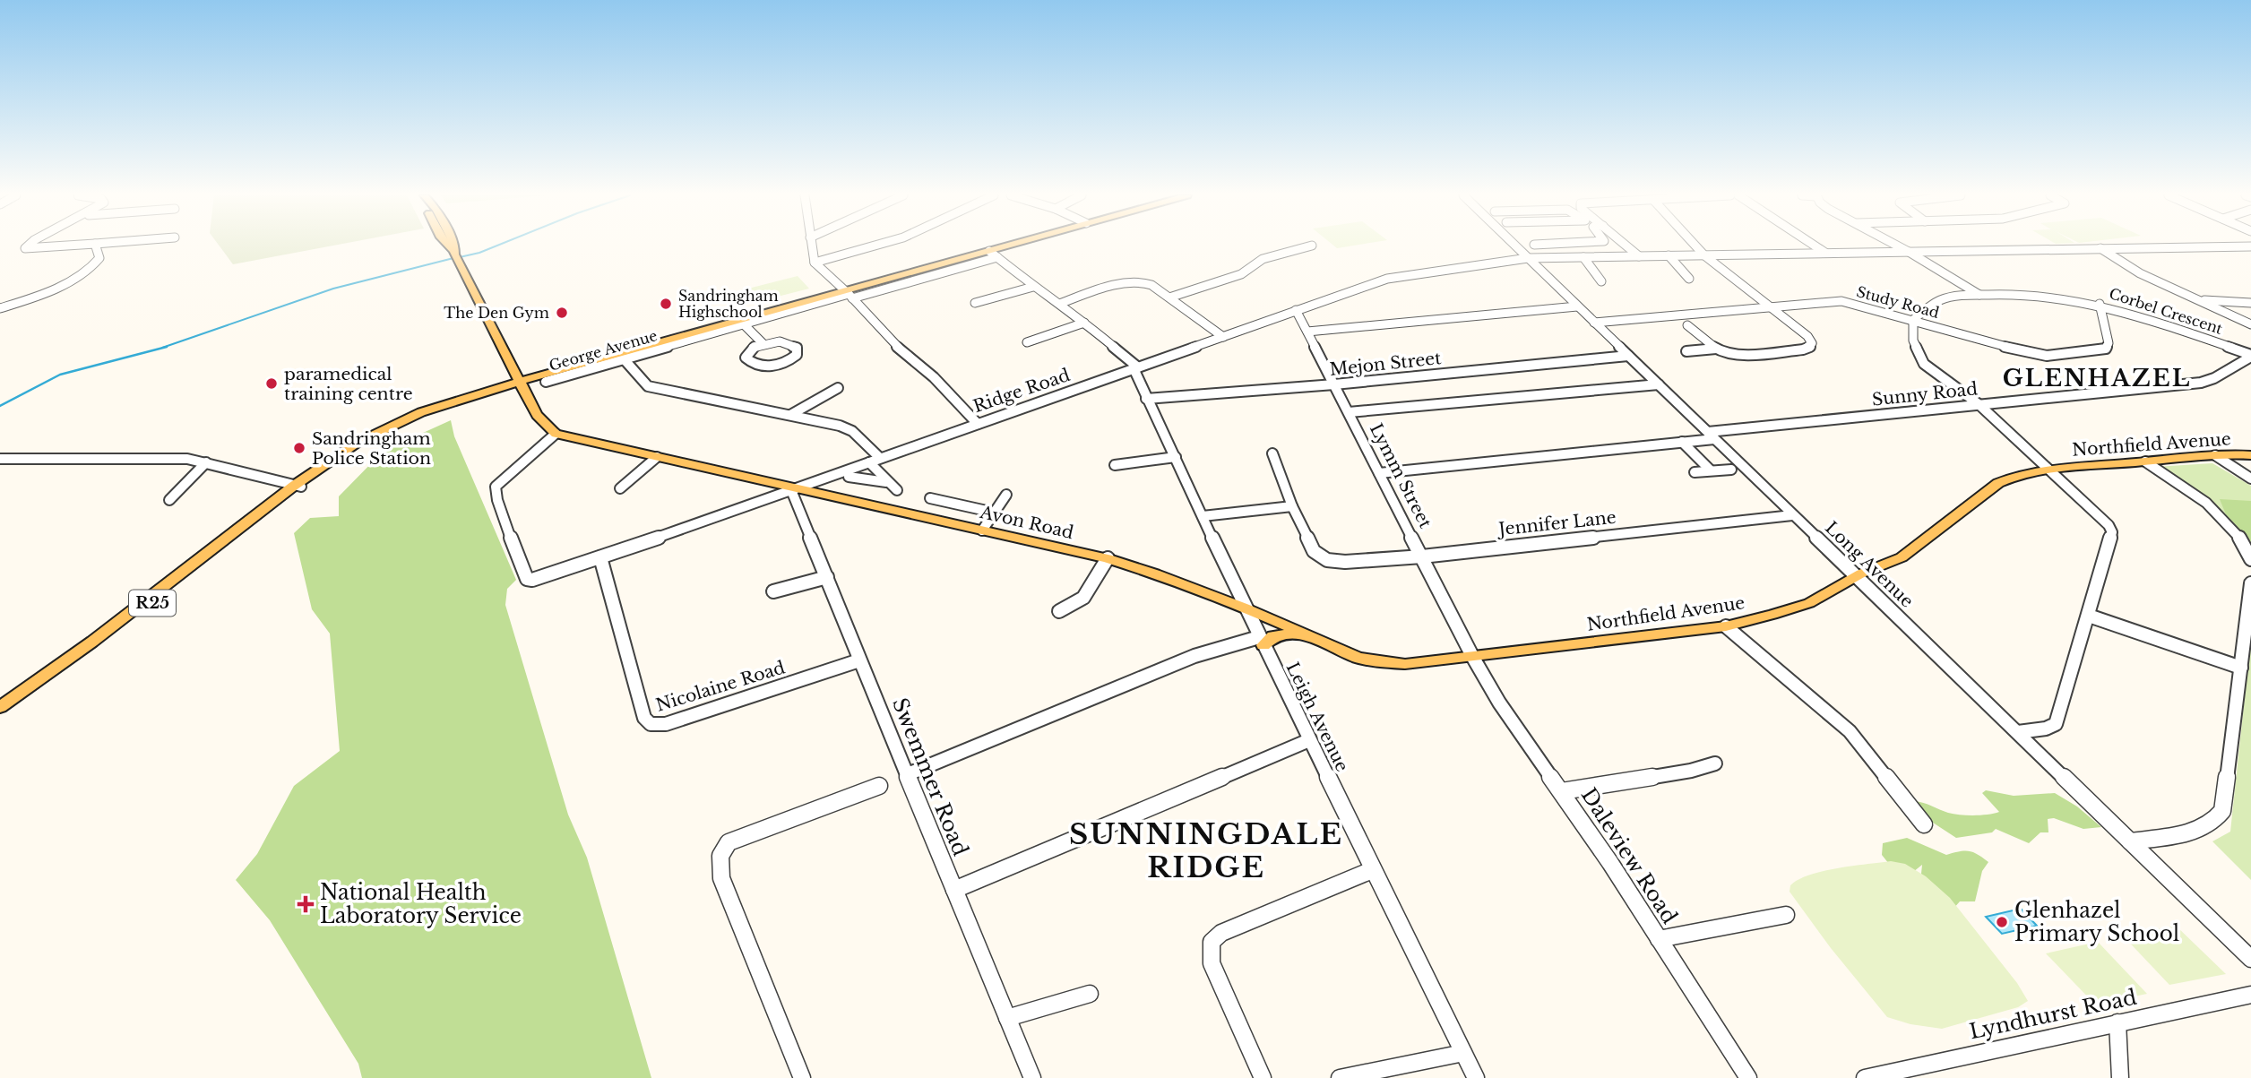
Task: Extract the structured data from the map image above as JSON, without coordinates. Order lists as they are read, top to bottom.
{
  "streets": {
    "main road": [
      "George Avenue",
      "Northfield Avenue",
      "Avon Road",
      "R25"
    ],
    "street": [
      "Study Road",
      "Corbel Crescent",
      "Mejon Street",
      "Ridge Road",
      "Sunny Road",
      "Lymm Street",
      "Jennifer Lane",
      "Long Avenue",
      "Nicolaine Road",
      "Leigh Avenue",
      "Swemmer Road",
      "Daleview Road",
      "Lyndhurst Road"
    ]
  },
  "crossings": [
    ["Study Road", "Corbel Crescent"],
    ["Study Road", "Long Avenue"],
    ["Corbel Crescent", "Sunny Road"],
    ["George Avenue", "R25"],
    ["George Avenue", "Leigh Avenue"],
    ["Mejon Street", "Lymm Street"],
    ["Mejon Street", "Long Avenue"],
    ["Mejon Street", "Leigh Avenue"],
    ["Ridge Road", "Lymm Street"],
    ["Ridge Road", "Avon Road"],
    ["Ridge Road", "Long Avenue"],
    ["Ridge Road", "Nicolaine Road"],
    ["Ridge Road", "Leigh Avenue"],
    ["Ridge Road", "Swemmer Road"],
    ["Sunny Road", "Lymm Street"],
    ["Sunny Road", "Long Avenue"],
    ["Northfield Avenue", "Lymm Street"],
    ["Northfield Avenue", "Avon Road"],
    ["Northfield Avenue", "Long Avenue"],
    ["Northfield Avenue", "Leigh Avenue"],
    ["Northfield Avenue", "Daleview Road"],
    ["Lymm Street", "Jennifer Lane"],
    ["Lymm Street", "Daleview Road"],
    ["Avon Road", "Leigh Avenue"],
    ["Avon Road", "Swemmer Road"],
    ["Jennifer Lane", "Long Avenue"],
    ["Nicolaine Road", "Swemmer Road"]
  ],
  "districts": ["GLENHAZEL", "SUNNINGDALE RIDGE"],
  "places": {
    "other": [
      "Sandringham Highschool",
      "The Den Gym",
      "paramedical training centre",
      "Sandringham Police Station",
      "Glenhazel Primary School"
    ],
    "health": ["National Health Laboratory Service"]
  }
}
